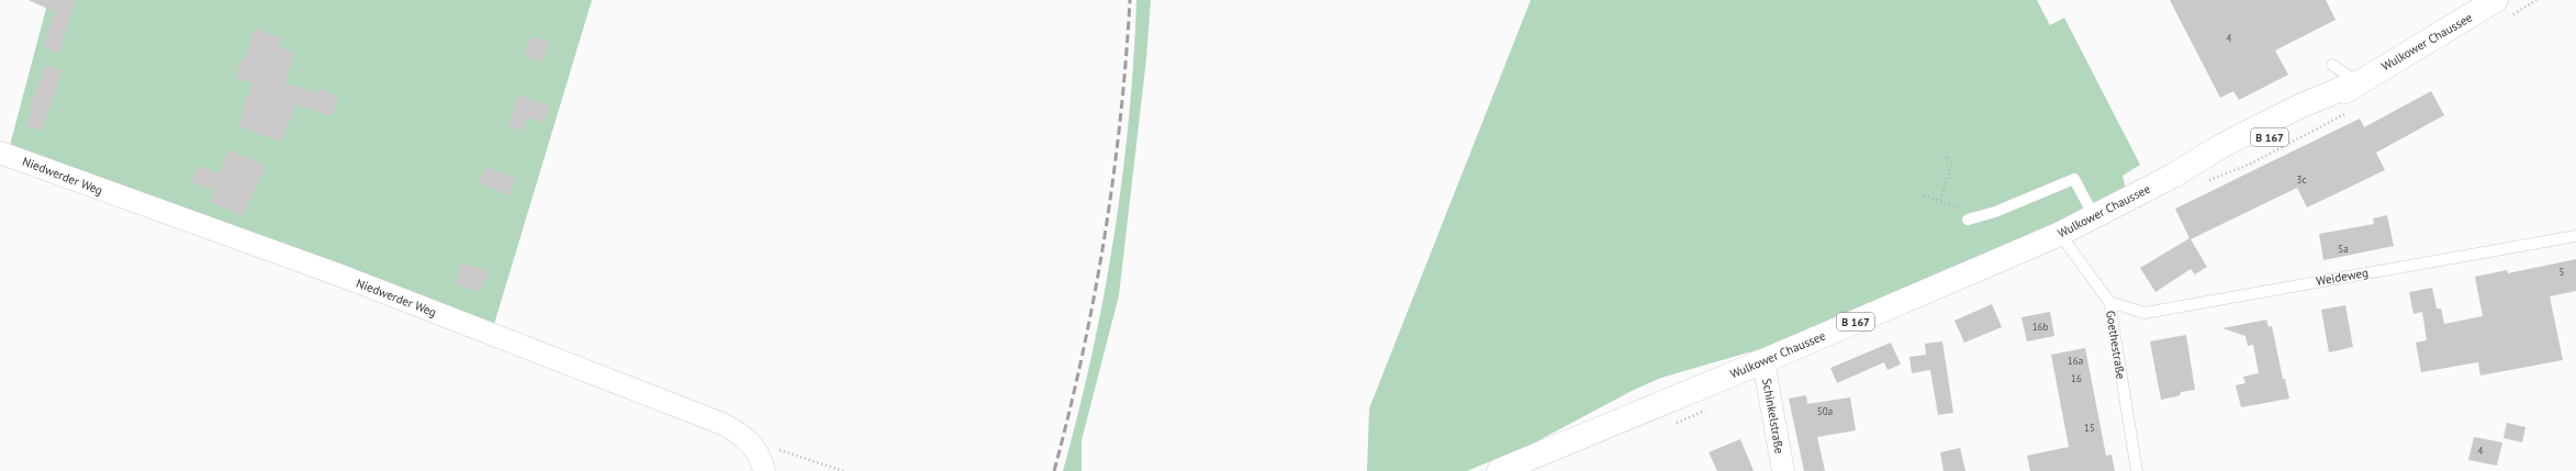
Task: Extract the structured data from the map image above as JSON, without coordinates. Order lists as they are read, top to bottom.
{
  "streets": {
    "main road": ["Wulkower Chaussee", "B 167"],
    "street": ["Niedwerder Weg", "Schinkelstraße"],
    "lane": ["Weideweg", "Goethestraße"]
  },
  "crossings": [
    ["Wulkower Chaussee", "Goethestraße"],
    ["Wulkower Chaussee", "Schinkelstraße"],
    ["Weideweg", "Goethestraße"]
  ],
  "house_numbers": [
    "4",
    "3c",
    "5a",
    "5",
    "16b",
    "16a",
    "16",
    "50a",
    "15",
    "4"
  ]
}
